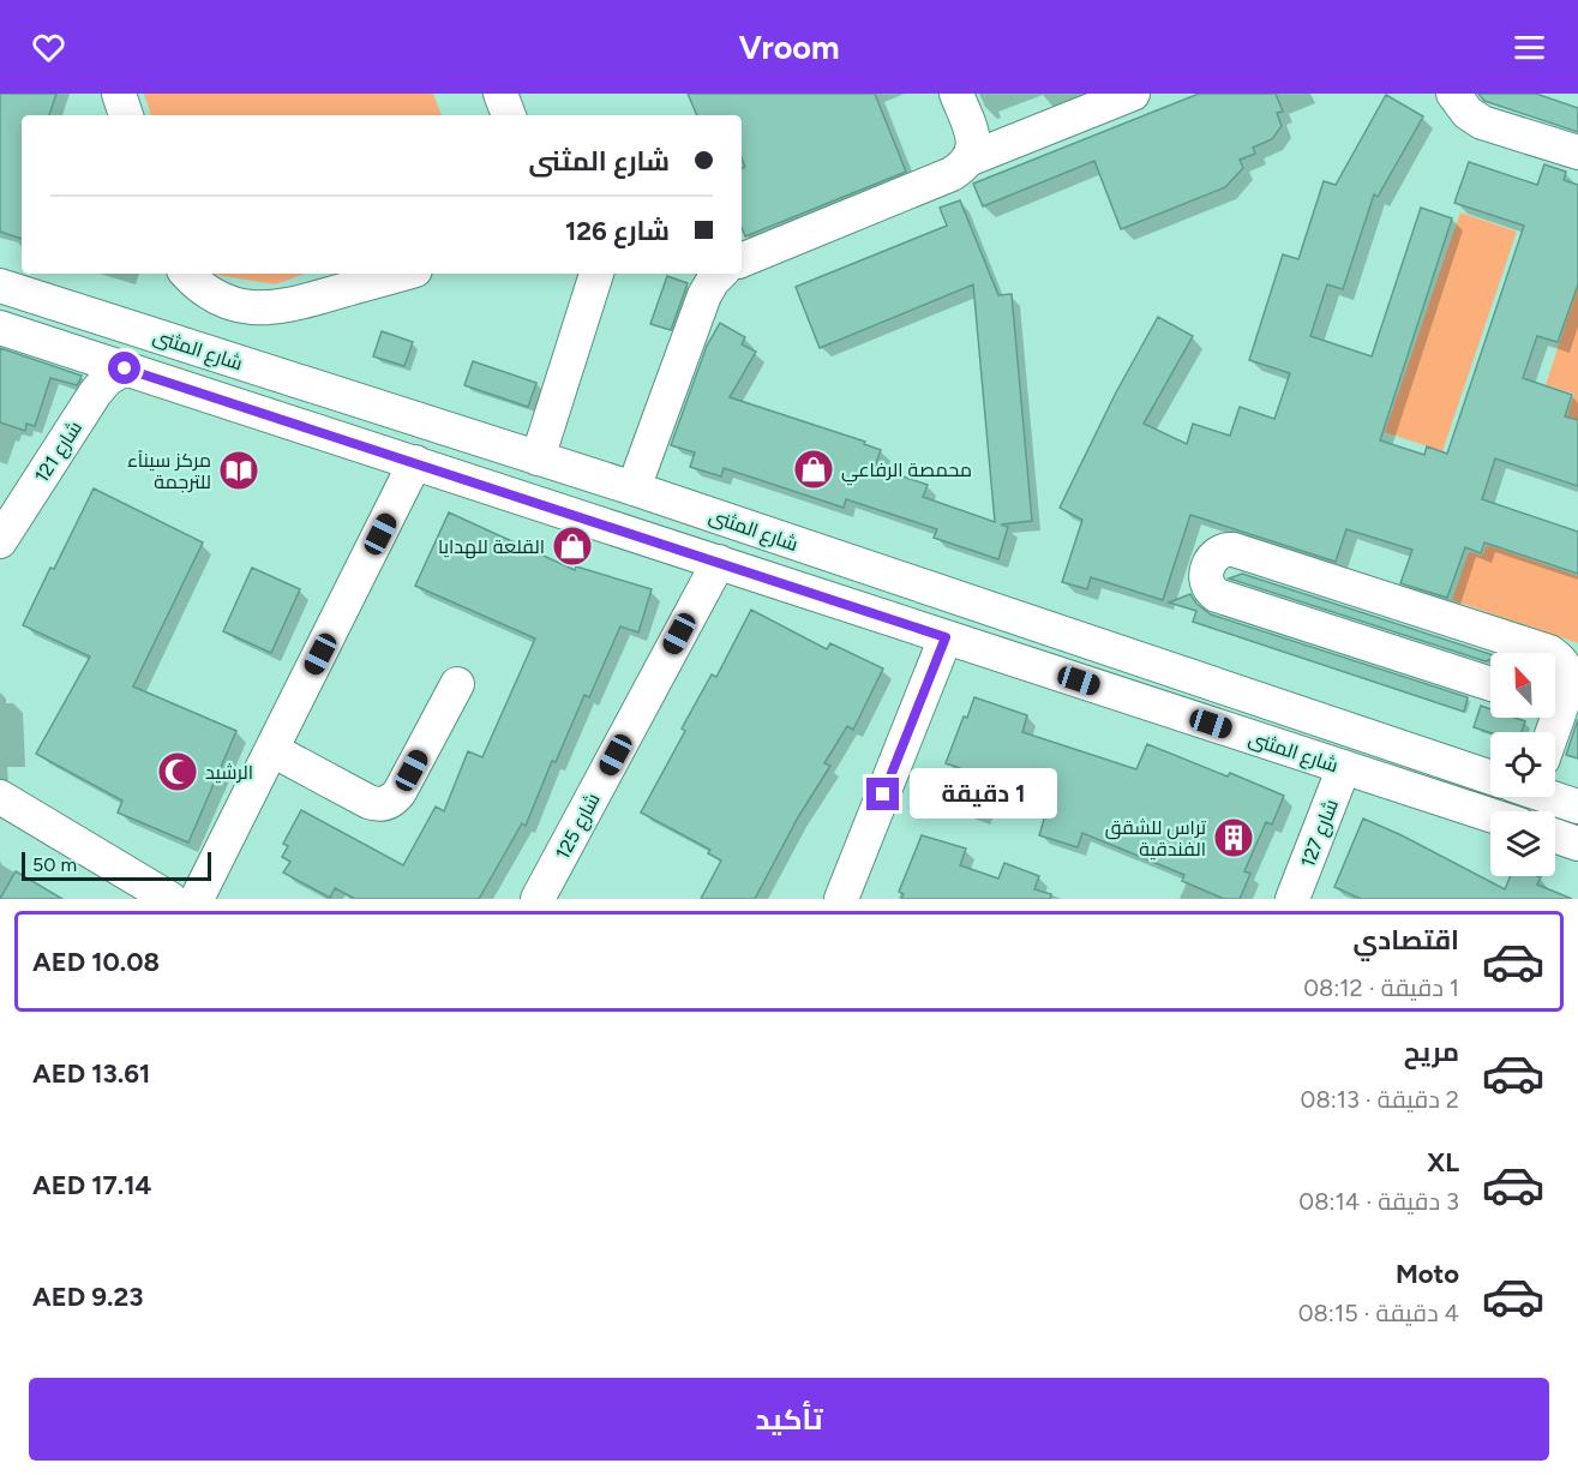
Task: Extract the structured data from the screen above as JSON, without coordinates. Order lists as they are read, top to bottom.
{
  "streets": {
    "street": [
      "شارع المثنى",
      "شارع 121",
      "شارع 125",
      "شارع 127"
    ]
  },
  "crossings": [
    ["شارع المثنى", "شارع 121"],
    ["شارع المثنى", "شارع 125"],
    ["شارع المثنى", "شارع 127"]
  ],
  "places": {
    "shop": ["محمصة الرفاعي", "القلعة للهدايا"],
    "library": ["مركز سيناًء للترجمة"],
    "mosque": ["الرشيد"],
    "building": ["تراس للشقق الفندقية"]
  },
  "scale_bar": "50 m",
  "north": "top left",
  "page": {
    "header": "Vroom",
    "banner": ["شارع المثنى", "شارع 126"],
    "bubble": "1 دقيقة",
    "scale": "50 m",
    "list": [
      {
        "name": "اقتصادي",
        "note": "1 دقيقة · 08:12",
        "value": "AED 10.08"
      },
      {
        "name": "مريح",
        "note": "2 دقيقة · 08:13",
        "value": "AED 13.61"
      },
      {
        "name": "XL",
        "note": "3 دقيقة · 08:14",
        "value": "AED 17.14"
      },
      {
        "name": "Moto",
        "note": "4 دقيقة · 08:15",
        "value": "AED 9.23"
      }
    ],
    "buttons": "تأكيد"
  }
}
